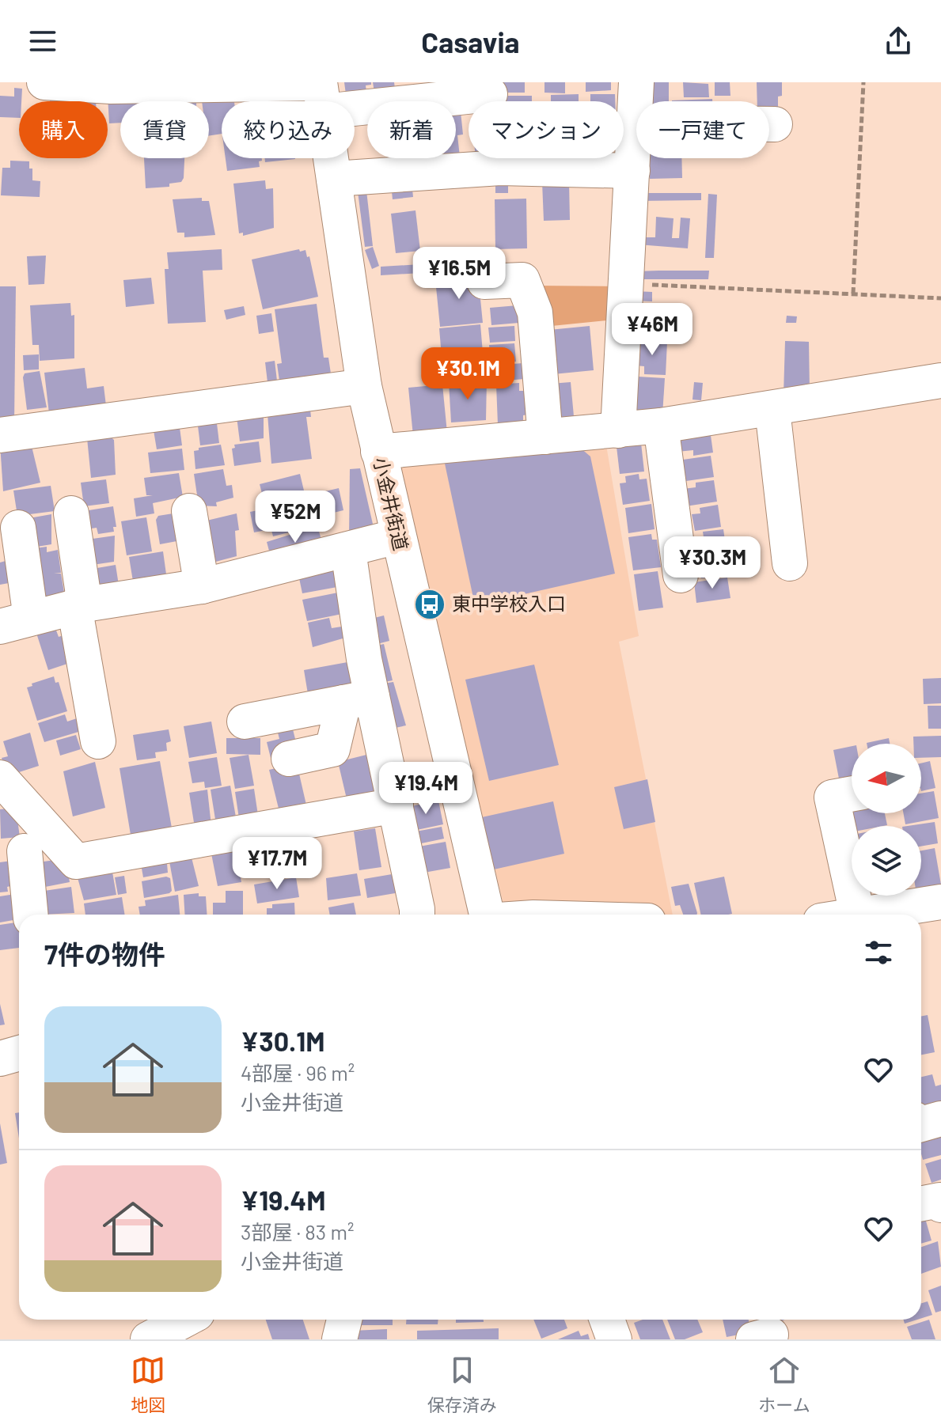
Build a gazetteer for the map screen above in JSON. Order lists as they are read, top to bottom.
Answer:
{
  "streets": {
    "street": ["小金井街道"]
  },
  "places": {
    "bus stop": ["東中学校入口"]
  },
  "north": "left",
  "page": {
    "header": "Casavia",
    "chip": [
      "購入",
      "賃貸",
      "絞り込み",
      "新着",
      "マンション",
      "一戸建て"
    ],
    "price": [
      "¥16.5M",
      "¥46M",
      "¥30.1M",
      "¥52M",
      "¥30.3M",
      "¥19.4M",
      "¥17.7M"
    ],
    "heading": "7件の物件",
    "list": [
      {
        "name": "¥30.1M",
        "note": "4部屋 · 96 m² · 小金井街道"
      },
      {
        "name": "¥19.4M",
        "note": "3部屋 · 83 m² · 小金井街道"
      }
    ],
    "tabs": ["地図", "保存済み", "ホーム"]
  }
}
